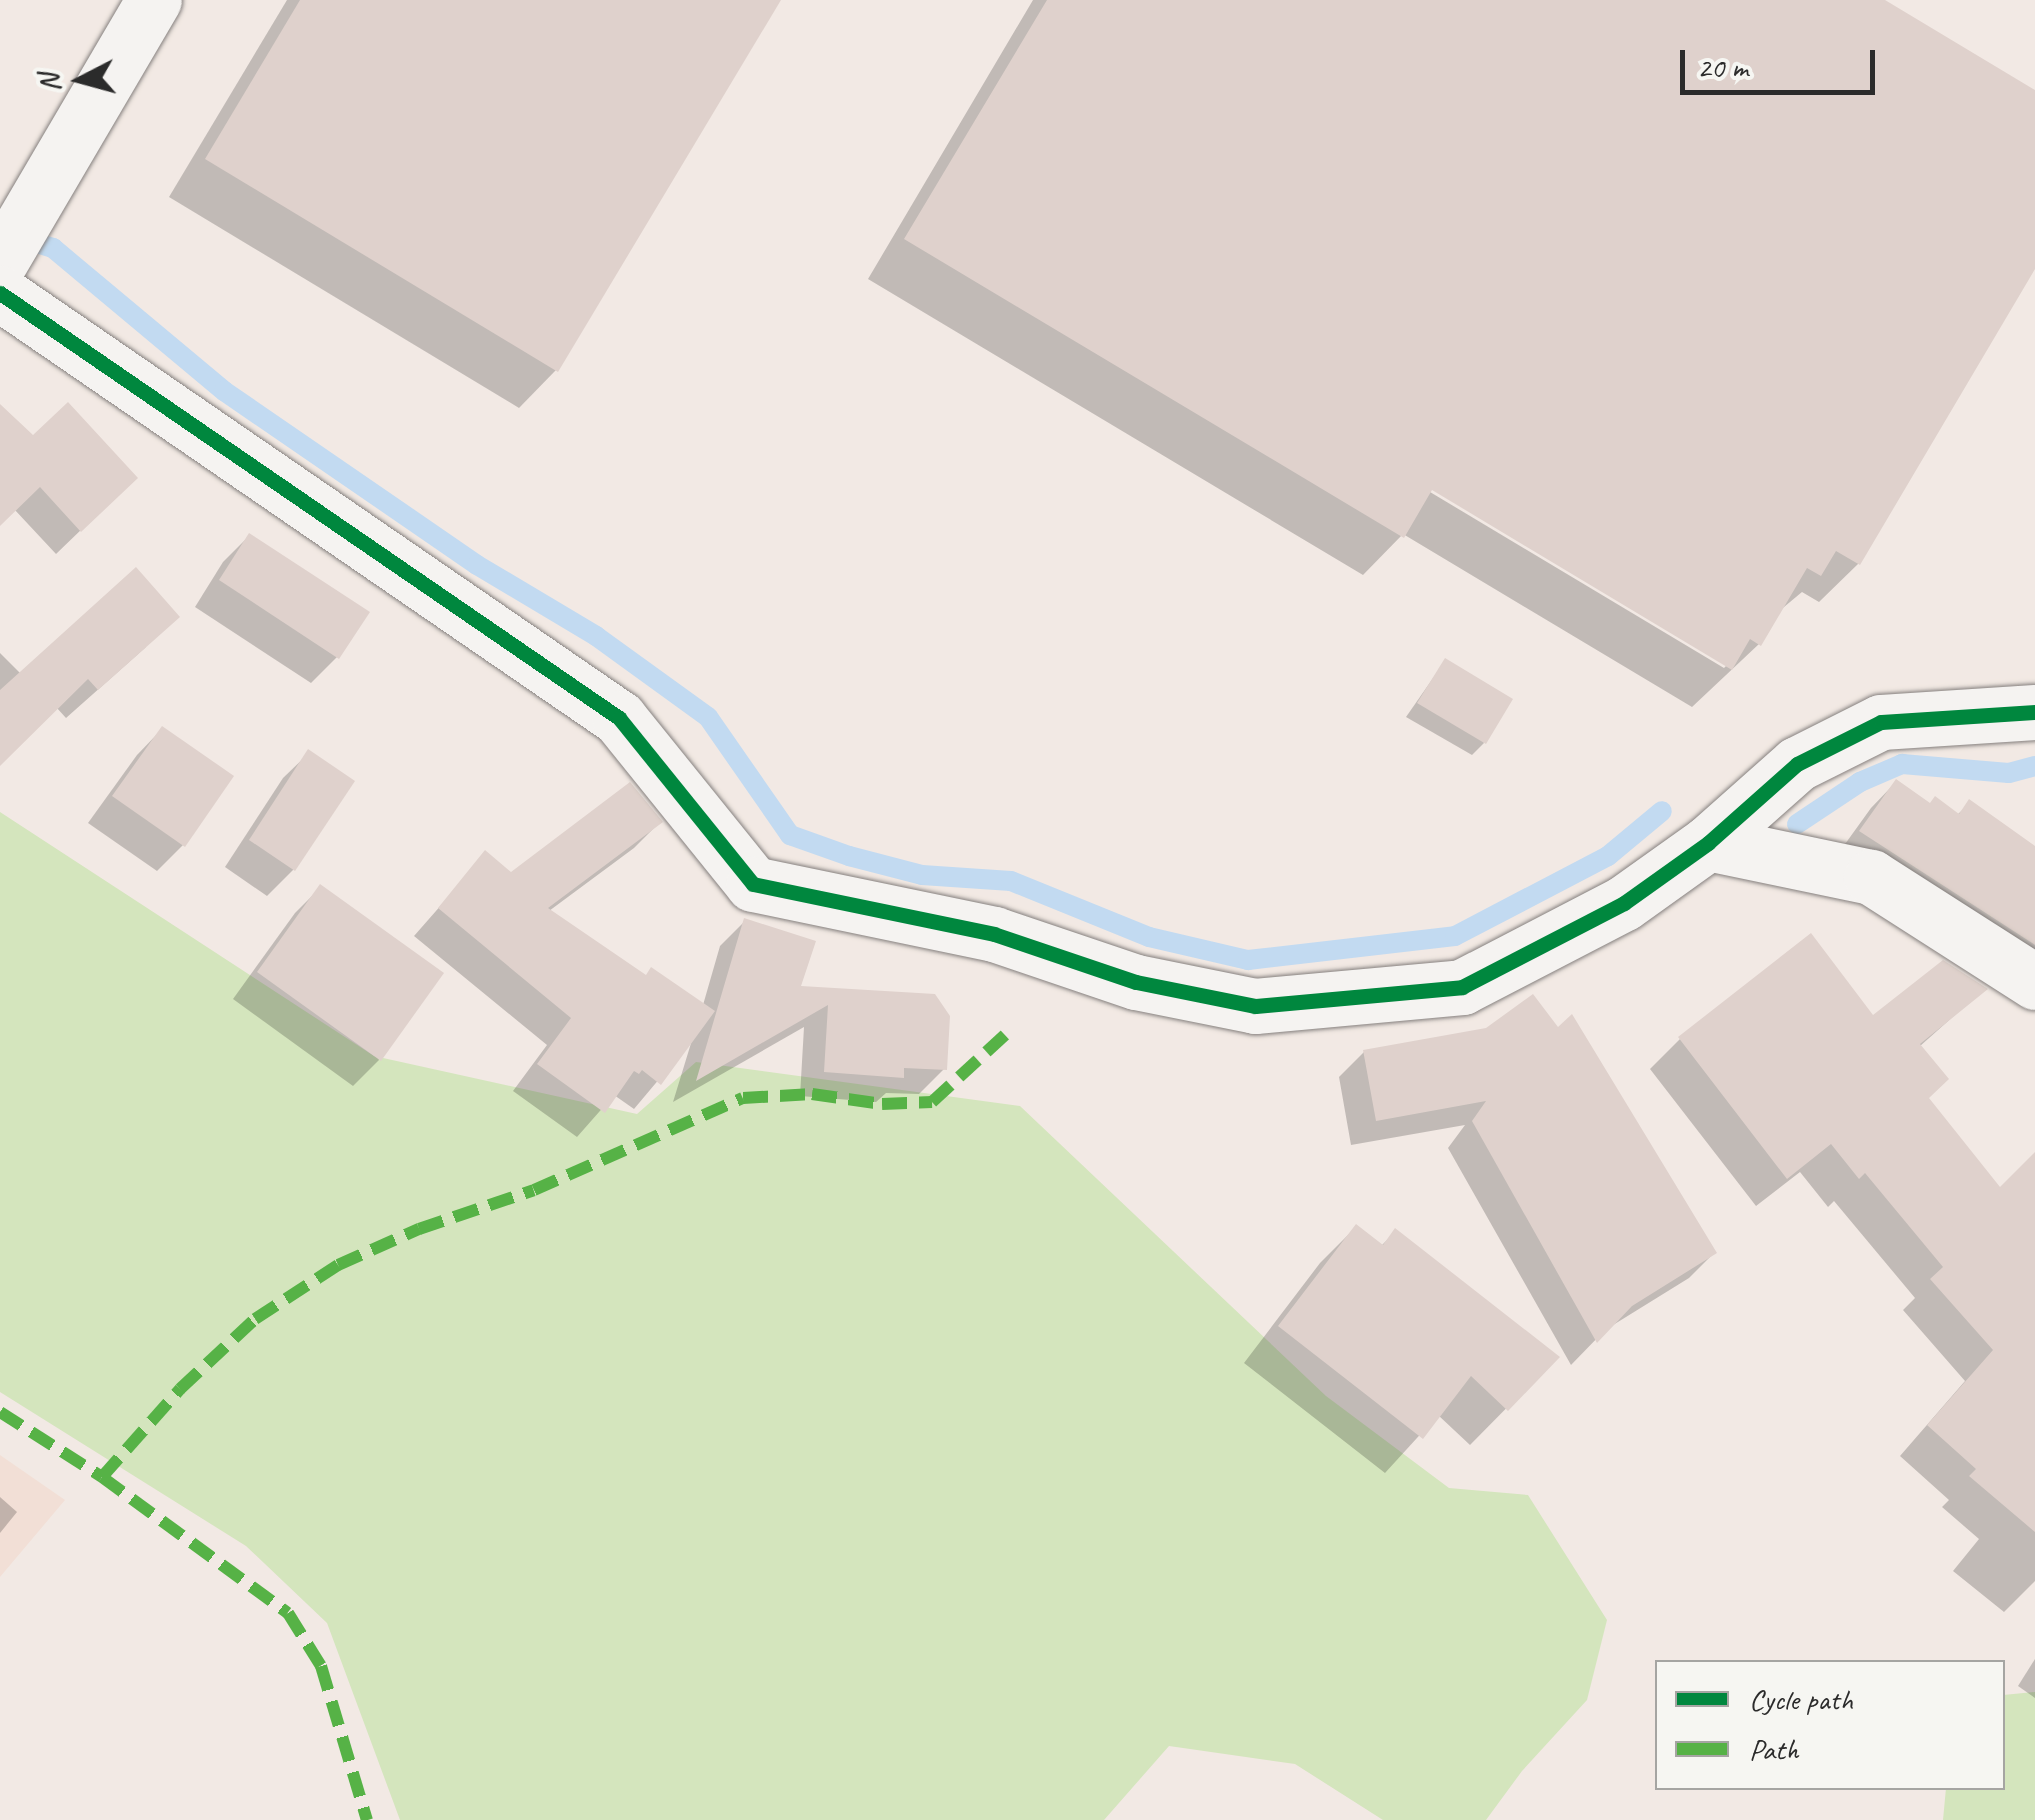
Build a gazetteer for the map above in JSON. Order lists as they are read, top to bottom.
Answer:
{
  "legend": ["Cycle path", "Path"],
  "scale_bar": "20 m",
  "north": "left"
}
